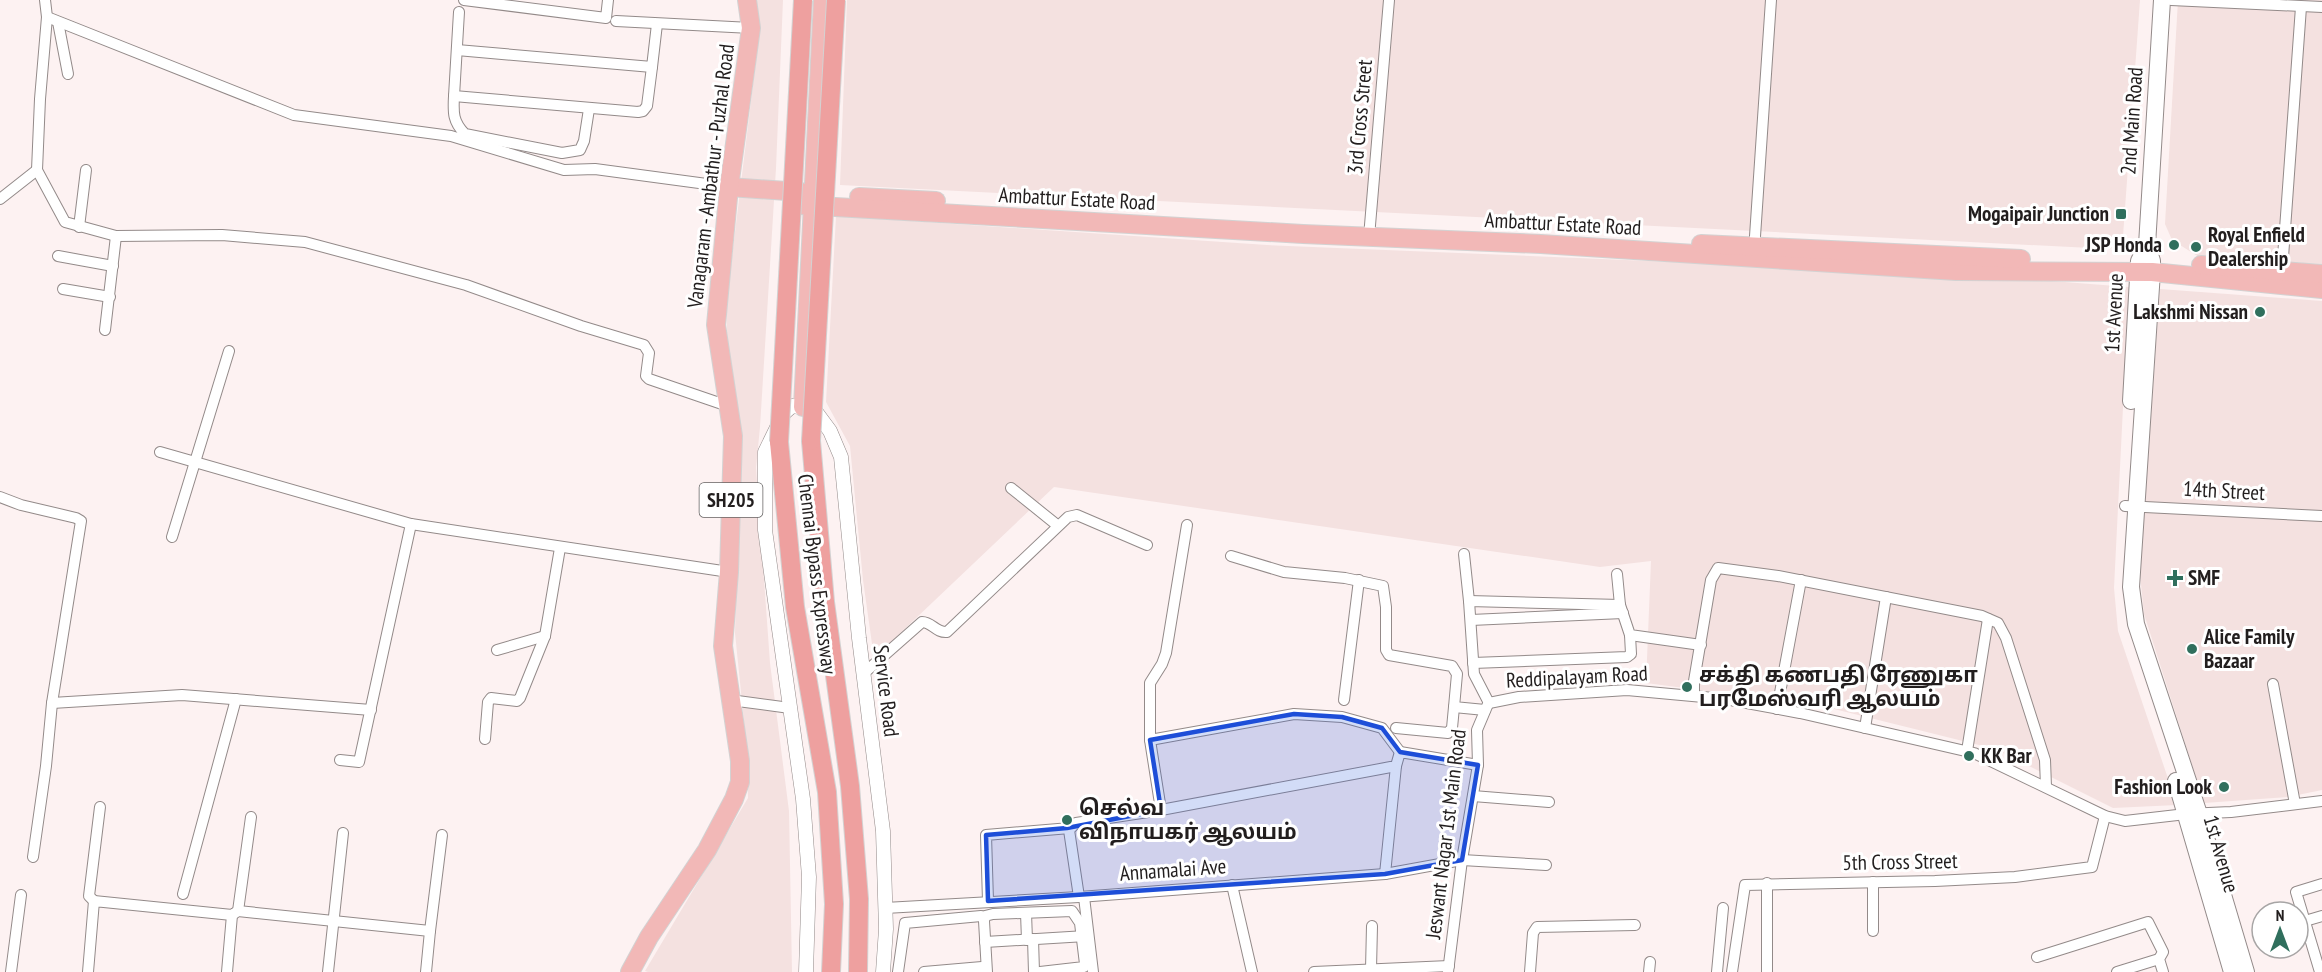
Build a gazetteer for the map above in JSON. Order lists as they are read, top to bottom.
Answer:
{
  "streets": {
    "highway": ["Chennai Bypass Expressway"],
    "main road": [
      "2nd Main Road",
      "Vanagaram - Ambathur - Puzhal Road",
      "Ambattur Estate Road",
      "1st Avenue",
      "SH205"
    ],
    "street": [
      "3rd Cross Street",
      "14th Street",
      "Reddipalayam Road",
      "Service Road",
      "Jeswant Nagar 1st Main Road",
      "5th Cross Street",
      "Annamalai Ave"
    ]
  },
  "crossings": [
    ["3rd Cross Street", "Ambattur Estate Road"],
    ["2nd Main Road", "Ambattur Estate Road"],
    ["2nd Main Road", "1st Avenue"],
    ["Vanagaram - Ambathur - Puzhal Road", "Ambattur Estate Road"],
    ["Ambattur Estate Road", "1st Avenue"],
    ["1st Avenue", "14th Street"],
    ["1st Avenue", "Reddipalayam Road"],
    ["Reddipalayam Road", "Jeswant Nagar 1st Main Road"],
    ["Reddipalayam Road", "5th Cross Street"],
    ["Service Road", "Annamalai Ave"],
    ["Jeswant Nagar 1st Main Road", "Annamalai Ave"]
  ],
  "places": {
    "transit": ["Mogaipair Junction"],
    "other": [
      "JSP Honda",
      "Royal Enfield Dealership",
      "Lakshmi Nissan",
      "Alice Family Bazaar",
      "சக்தி கணபதி ரேணுகா பரமேஸ்வரி ஆலயம்",
      "KK Bar",
      "Fashion Look",
      "செல்வ விநாயகர் ஆலயம்"
    ],
    "health": ["SMF"]
  },
  "north": "top"
}
